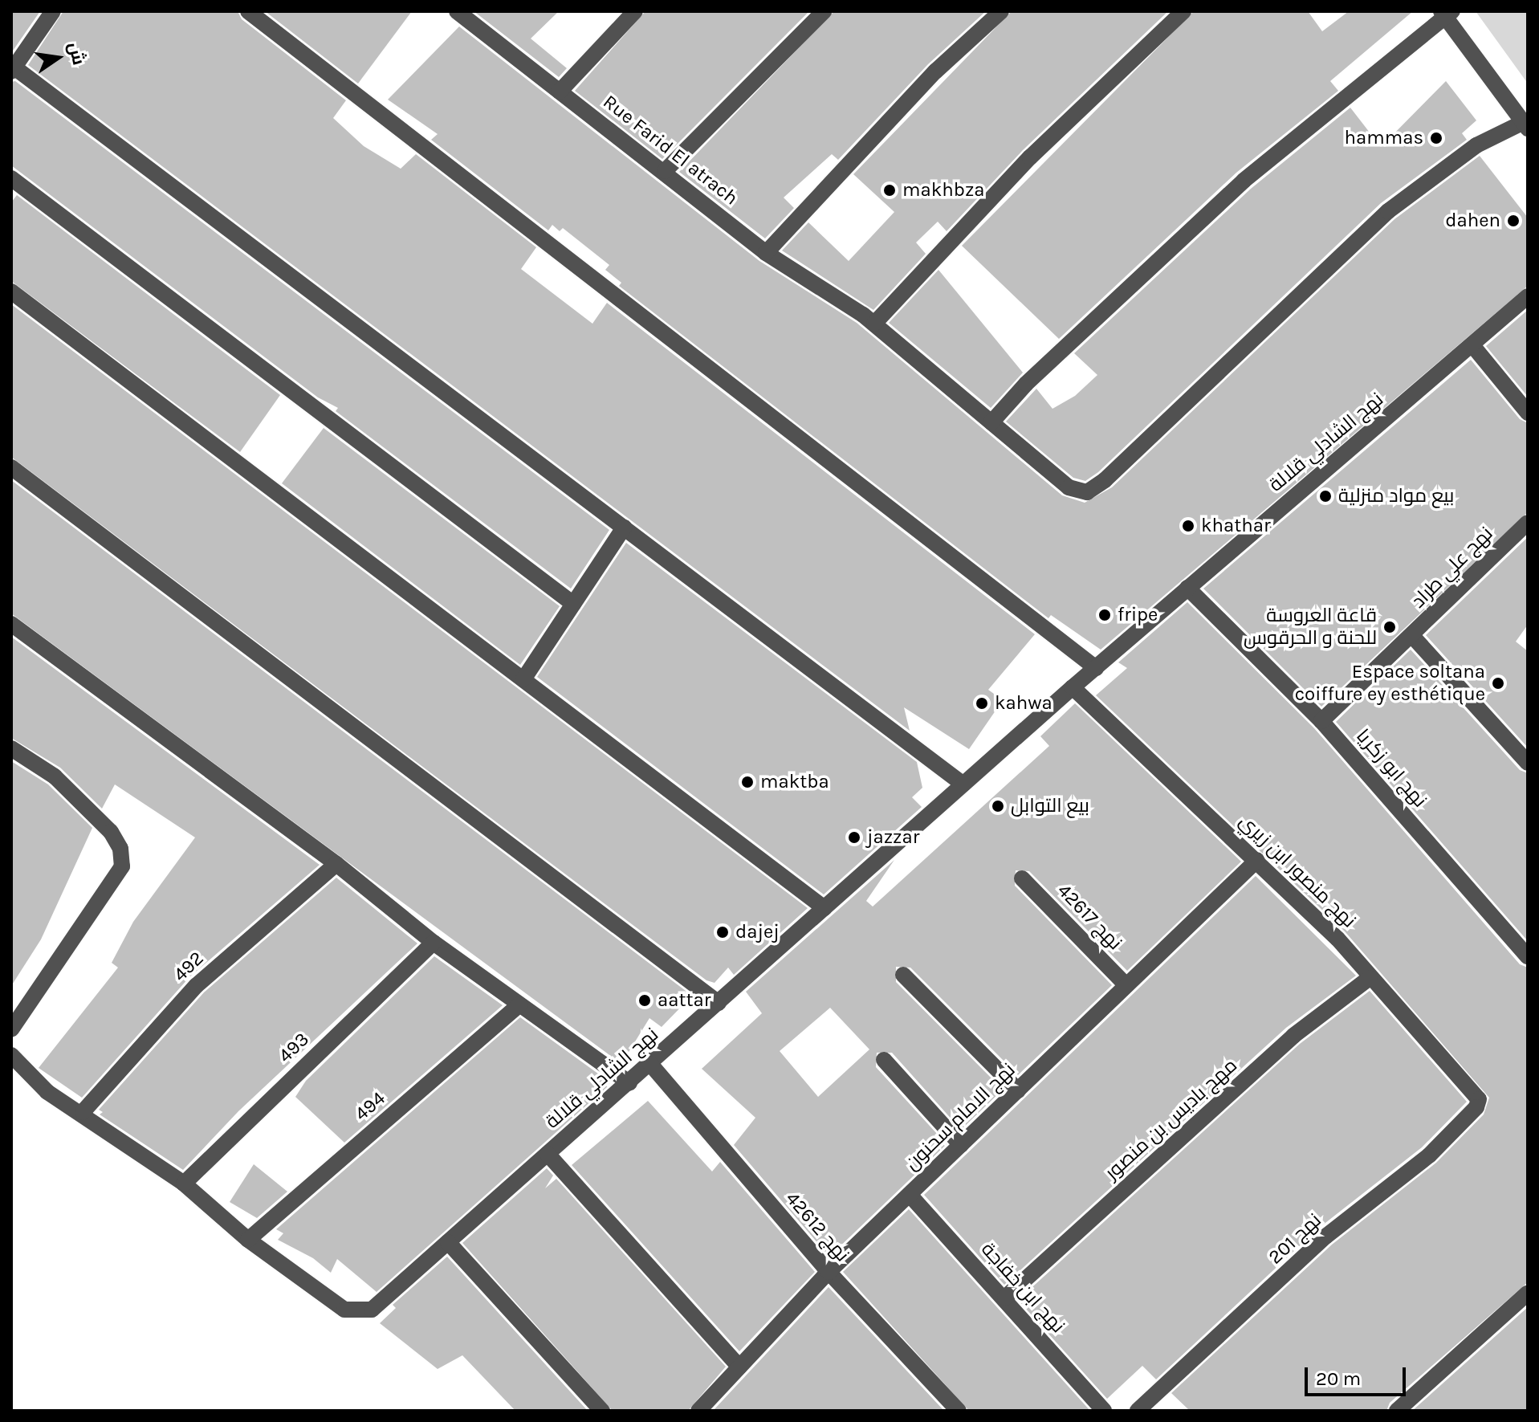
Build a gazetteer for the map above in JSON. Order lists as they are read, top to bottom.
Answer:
{
  "streets": {
    "street": [
      "Rue Farid El atrach",
      "نهج الشادلي قلالة",
      "نهج علي طراد",
      "نهج ابو زكريا",
      "نهج منصور ابن زيري",
      "نهج 42617",
      "492",
      "493",
      "494",
      "نهج الامام سحنون",
      "مهج باديس بن منصور",
      "نهج 42612",
      "نهج 201",
      "نهج ابن خفاجة"
    ]
  },
  "crossings": [
    ["نهج الشادلي قلالة", "نهج ابو زكريا"],
    ["نهج الشادلي قلالة", "نهج منصور ابن زيري"],
    ["نهج الشادلي قلالة", "494"],
    ["نهج الشادلي قلالة", "نهج 42612"],
    ["نهج علي طراد", "نهج ابو زكريا"],
    ["نهج منصور ابن زيري", "نهج الامام سحنون"],
    ["نهج منصور ابن زيري", "مهج باديس بن منصور"],
    ["نهج منصور ابن زيري", "نهج 201"],
    ["نهج 42617", "نهج الامام سحنون"],
    ["نهج الامام سحنون", "نهج 42612"],
    ["نهج الامام سحنون", "نهج ابن خفاجة"],
    ["مهج باديس بن منصور", "نهج ابن خفاجة"]
  ],
  "places": [
    "hammas",
    "makhbza",
    "dahen",
    "بيع مواد منزلية",
    "khathar",
    "fripe",
    "قاعة العروسة للحنة و الحرقوس",
    "Espace soltana coiffure ey esthétique",
    "kahwa",
    "maktba",
    "بيع التوابل",
    "jazzar",
    "dajej",
    "aattar"
  ],
  "scale_bar": "20 m",
  "north": "right"
}
